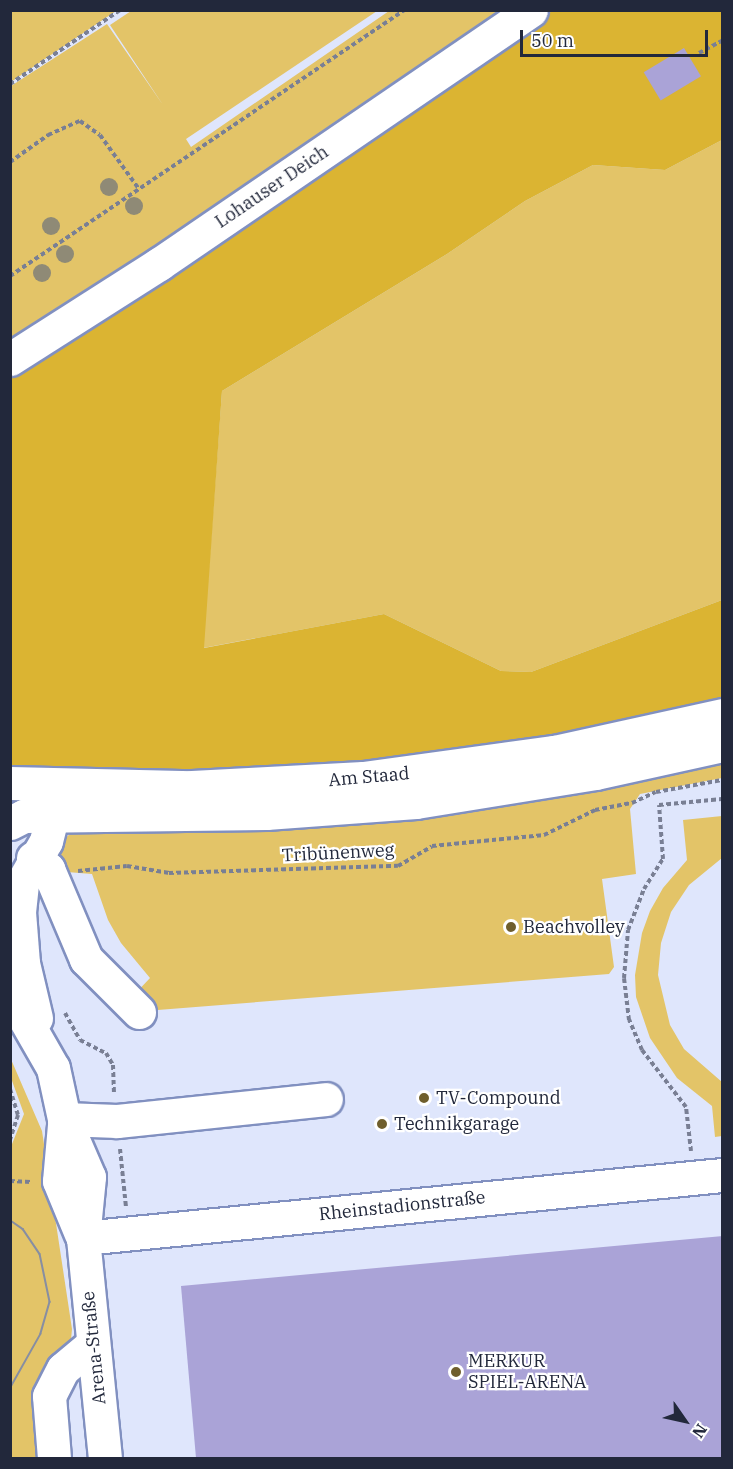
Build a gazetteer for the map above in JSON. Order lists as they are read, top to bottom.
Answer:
{
  "streets": {
    "street": [
      "Lohauser Deich",
      "Am Staad",
      "Rheinstadionstraße",
      "Arena-Straße"
    ],
    "path": ["Tribünenweg"]
  },
  "crossings": [
    ["Rheinstadionstraße", "Arena-Straße"]
  ],
  "places": [
    "Beachvolley",
    "TV-Compound",
    "Technikgarage",
    "MERKUR SPIEL-ARENA"
  ],
  "scale_bar": "50 m",
  "north": "bottom right"
}
